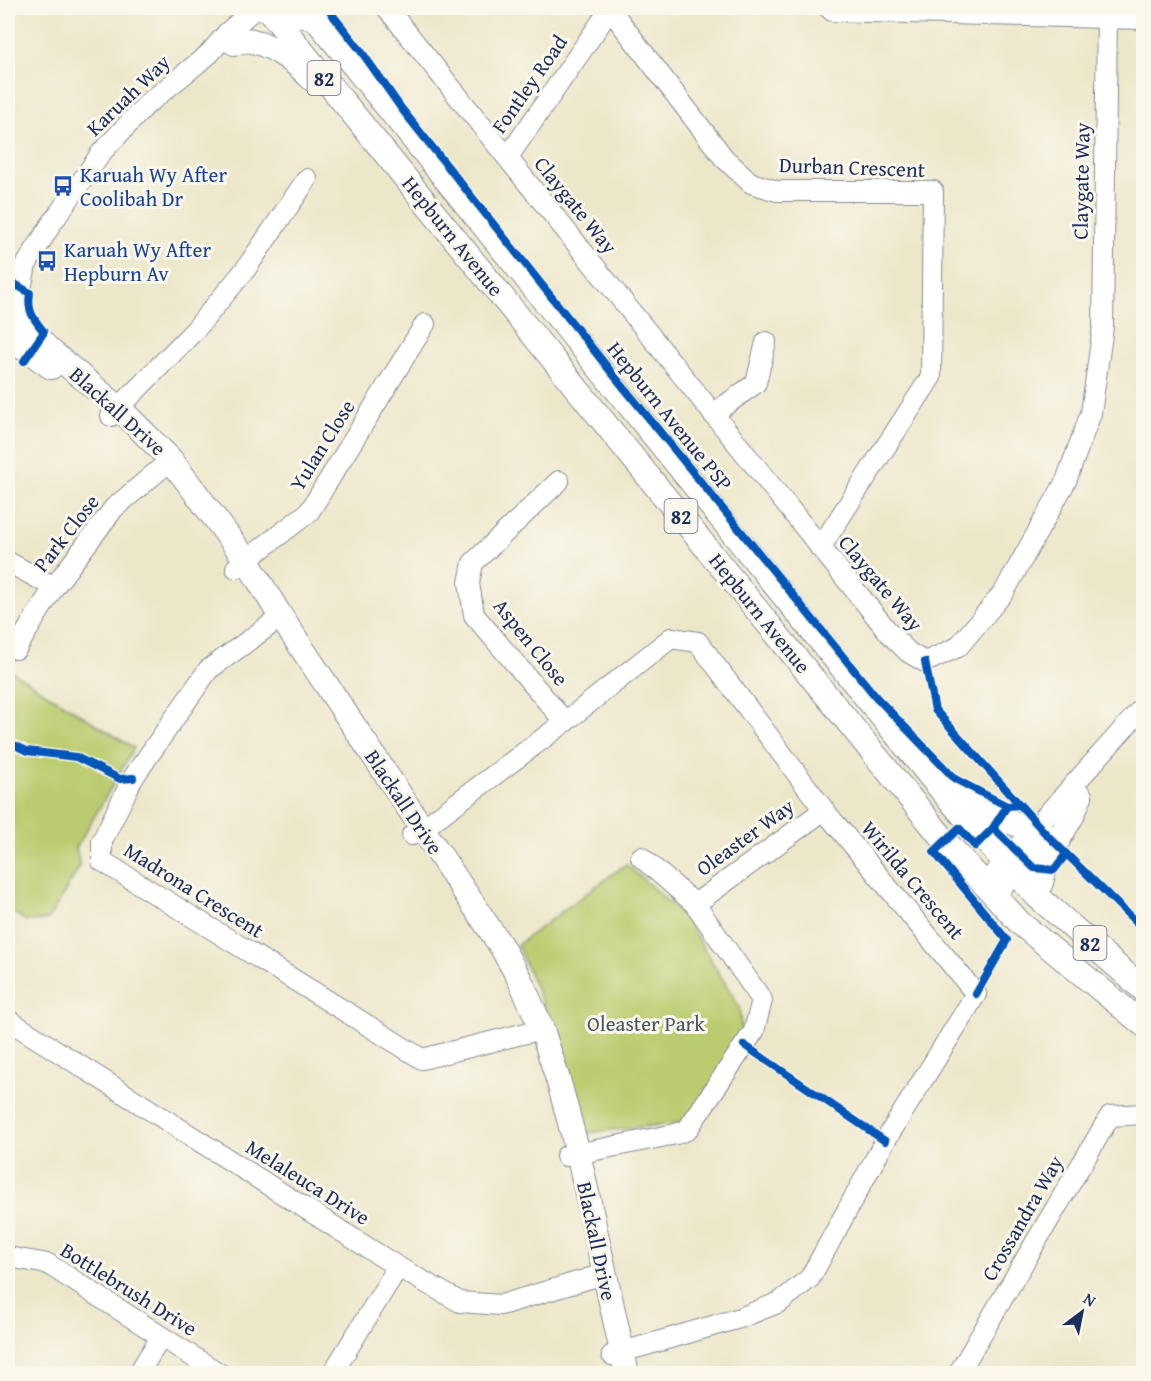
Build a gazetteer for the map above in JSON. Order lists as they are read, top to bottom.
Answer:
{
  "streets": {
    "main road": ["82", "Hepburn Avenue", "Blackall Drive"],
    "street": [
      "Fontley Road",
      "Karuah Way",
      "Durban Crescent",
      "Claygate Way",
      "Yulan Close",
      "Park Close",
      "Aspen Close",
      "Oleaster Way",
      "Wirilda Crescent",
      "Madrona Crescent",
      "Melaleuca Drive",
      "Crossandra Way",
      "Bottlebrush Drive"
    ],
    "cycle path": ["Hepburn Avenue PSP"]
  },
  "crossings": [
    ["Fontley Road", "Durban Crescent"],
    ["Fontley Road", "Claygate Way"],
    ["Karuah Way", "Hepburn Avenue"],
    ["Karuah Way", "Blackall Drive"],
    ["Durban Crescent", "Claygate Way"],
    ["Blackall Drive", "Yulan Close"],
    ["Blackall Drive", "Park Close"],
    ["Blackall Drive", "Oleaster Way"],
    ["Blackall Drive", "Wirilda Crescent"],
    ["Blackall Drive", "Madrona Crescent"],
    ["Blackall Drive", "Melaleuca Drive"],
    ["Aspen Close", "Wirilda Crescent"],
    ["Oleaster Way", "Wirilda Crescent"]
  ],
  "parks": ["Oleaster Park"],
  "places": {
    "bus stop": ["Karuah Wy After Coolibah Dr", "Karuah Wy After Hepburn Av"]
  },
  "north": "top right"
}
